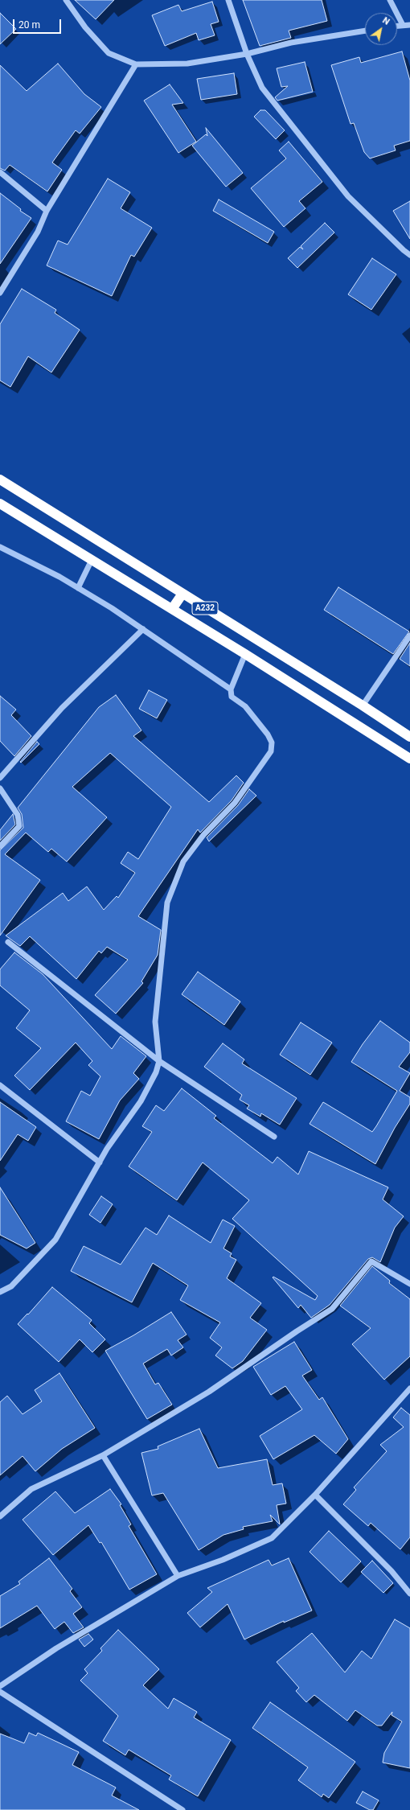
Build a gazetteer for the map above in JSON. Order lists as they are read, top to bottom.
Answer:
{
  "streets": {
    "highway": ["A232"]
  },
  "scale_bar": "20 m",
  "north": "top right"
}
